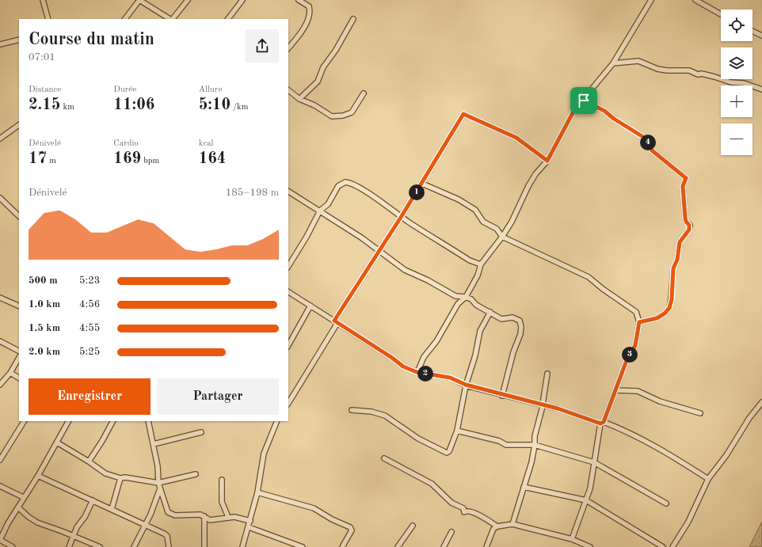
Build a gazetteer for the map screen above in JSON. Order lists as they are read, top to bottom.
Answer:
{
  "page": {
    "map_buttons": ["+", "−"],
    "heading": ["Course du matin", "07:01"],
    "stats": [
      ["Distance", "2.15 km"],
      ["Durée", "11:06"],
      ["Allure", "5:10 /km"],
      ["Dénivelé", "17 m"],
      ["Cardio", "169 bpm"],
      ["kcal", "164"]
    ],
    "pins": [
      "4",
      "1",
      "3",
      "2"
    ],
    "chart": ["Dénivelé", "185–198 m"],
    "list": [
      {
        "name": "500 m",
        "note": "5:23"
      },
      {
        "name": "1.0 km",
        "note": "4:56"
      },
      {
        "name": "1.5 km",
        "note": "4:55"
      },
      {
        "name": "2.0 km",
        "note": "5:25"
      }
    ],
    "buttons": ["Enregistrer", "Partager"]
  }
}
